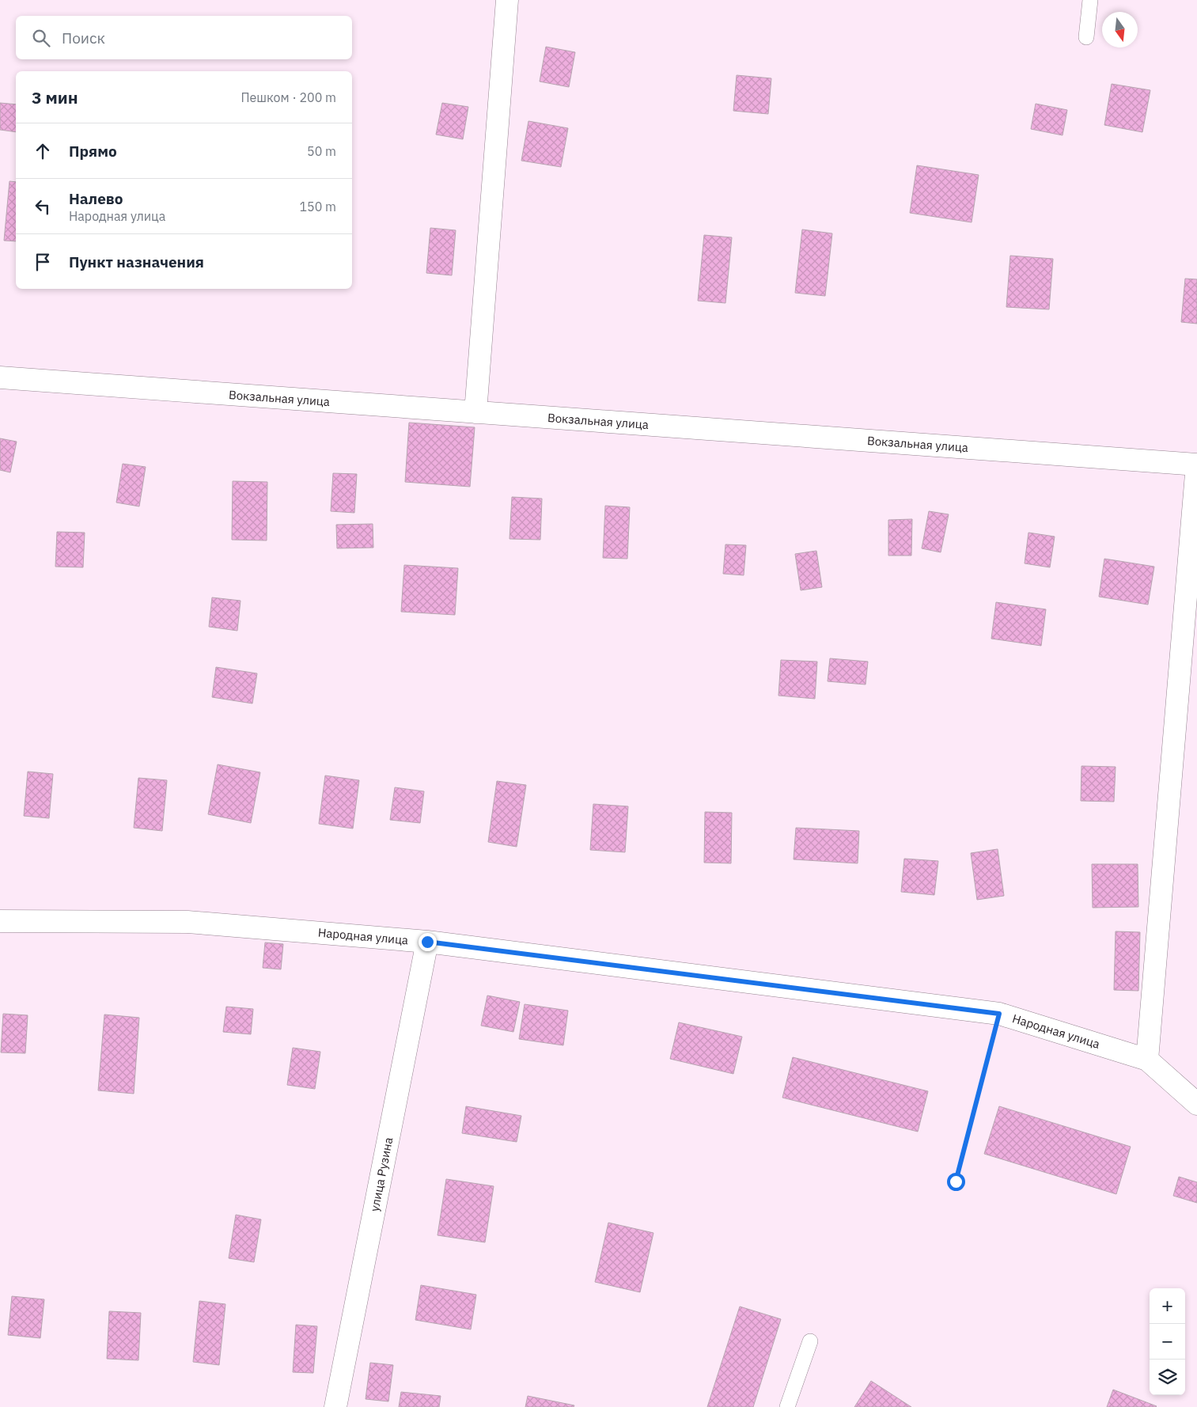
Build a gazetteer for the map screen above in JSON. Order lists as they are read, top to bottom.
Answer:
{
  "streets": {
    "street": ["Вокзальная улица", "Народная улица", "улица Рузина"]
  },
  "crossings": [
    ["Народная улица", "улица Рузина"]
  ],
  "north": "bottom",
  "page": {
    "search": "Поиск",
    "heading": ["3 мин", "Пешком · 200 m"],
    "list": [
      ["Прямо", "50 m"],
      ["Налево", "Народная улица", "150 m"],
      "Пункт назначения"
    ],
    "map_buttons": ["+", "−"]
  }
}
